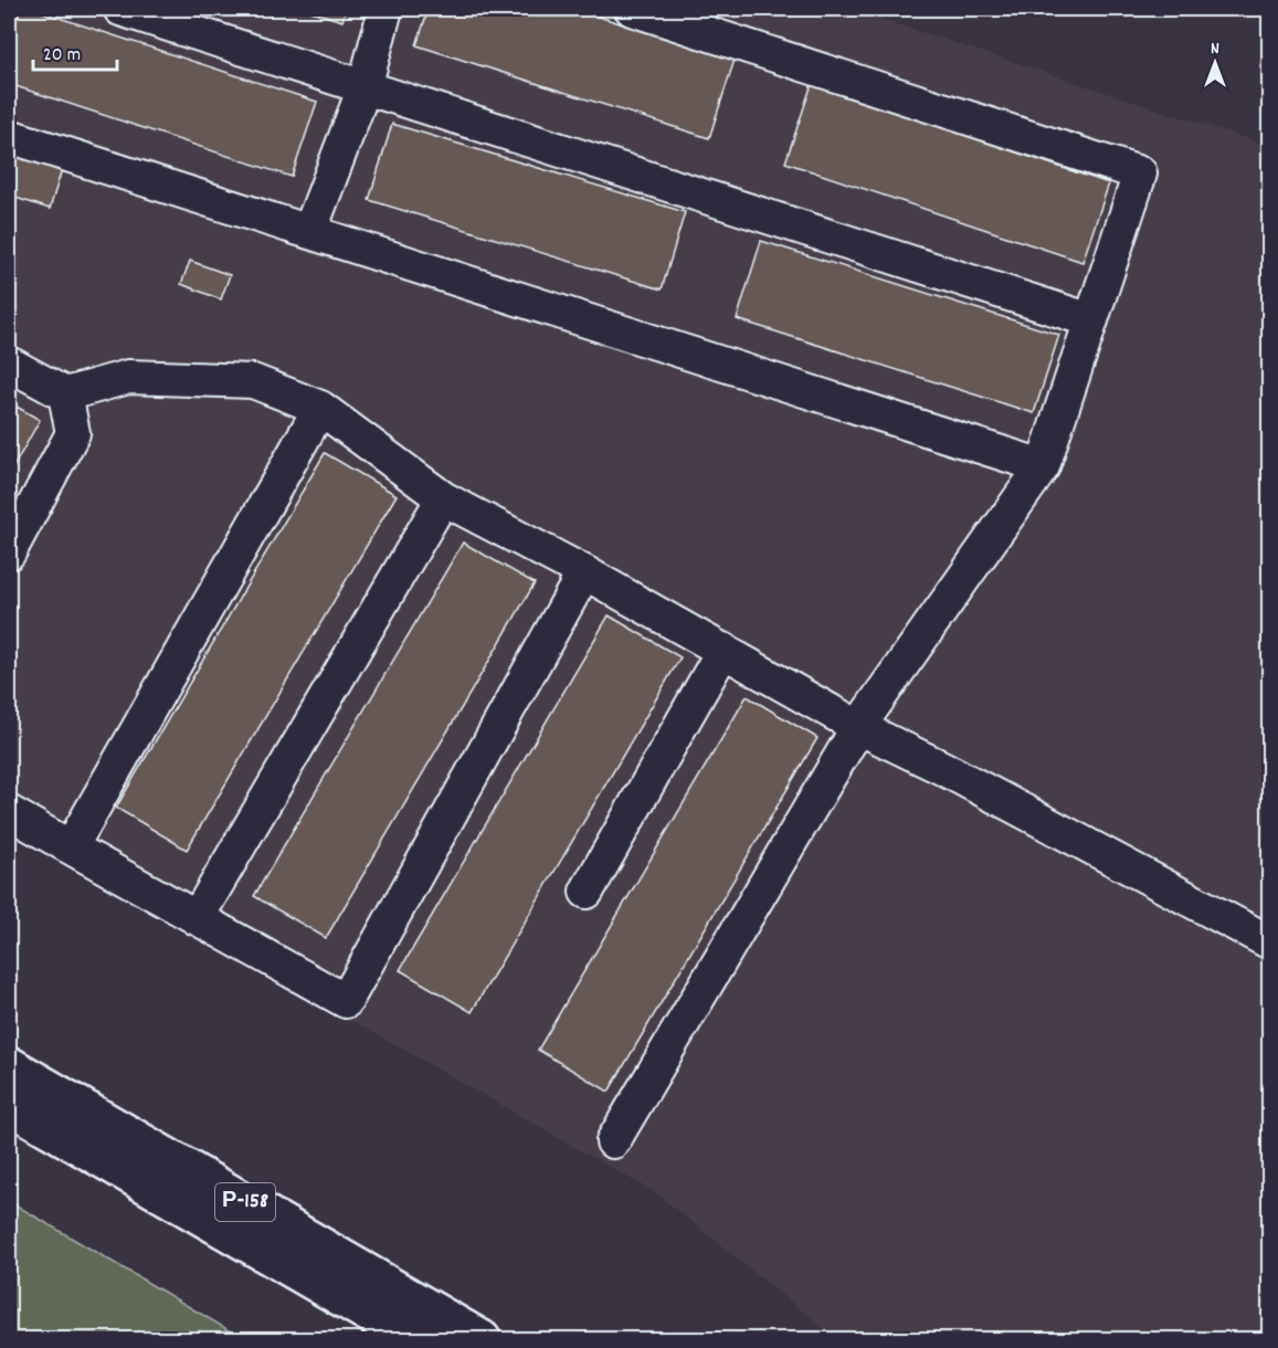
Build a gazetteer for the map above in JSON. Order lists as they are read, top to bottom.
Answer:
{
  "streets": {
    "main road": ["Р-158"]
  },
  "scale_bar": "20 m",
  "north": "top"
}
